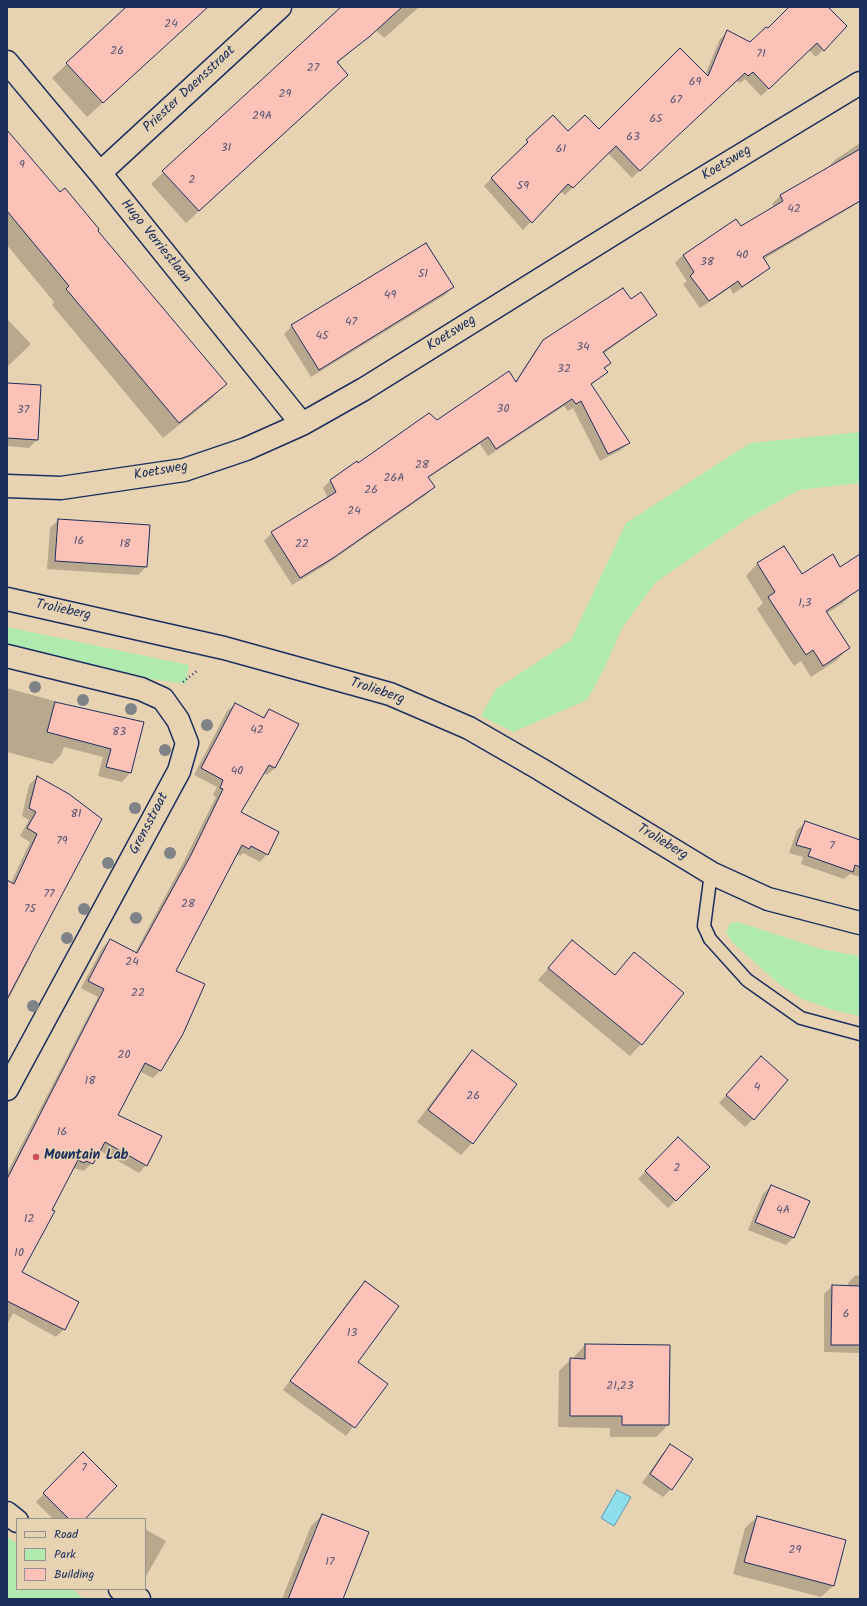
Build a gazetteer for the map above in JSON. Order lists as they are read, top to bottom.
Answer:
{
  "streets": {
    "street": [
      "Priester Daensstraat",
      "Koetsweg",
      "Hugo Verriestlaan",
      "Trolieberg",
      "Grensstraat"
    ]
  },
  "crossings": [
    ["Priester Daensstraat", "Hugo Verriestlaan"],
    ["Koetsweg", "Hugo Verriestlaan"]
  ],
  "places": ["Mountain Lab"],
  "house_numbers": [
    "24",
    "26",
    "71",
    "27",
    "69",
    "29",
    "67",
    "29A",
    "65",
    "63",
    "31",
    "61",
    "9",
    "2",
    "59",
    "42",
    "40",
    "38",
    "51",
    "49",
    "47",
    "45",
    "34",
    "32",
    "30",
    "37",
    "28",
    "26A",
    "26",
    "24",
    "16",
    "18",
    "22",
    "1,3",
    "42",
    "83",
    "40",
    "81",
    "79",
    "7",
    "77",
    "28",
    "75",
    "24",
    "22",
    "20",
    "18",
    "4",
    "26",
    "16",
    "2",
    "4A",
    "12",
    "10",
    "6",
    "13",
    "21,23",
    "7",
    "29",
    "17"
  ],
  "legend": ["Road", "Park", "Building"]
}
